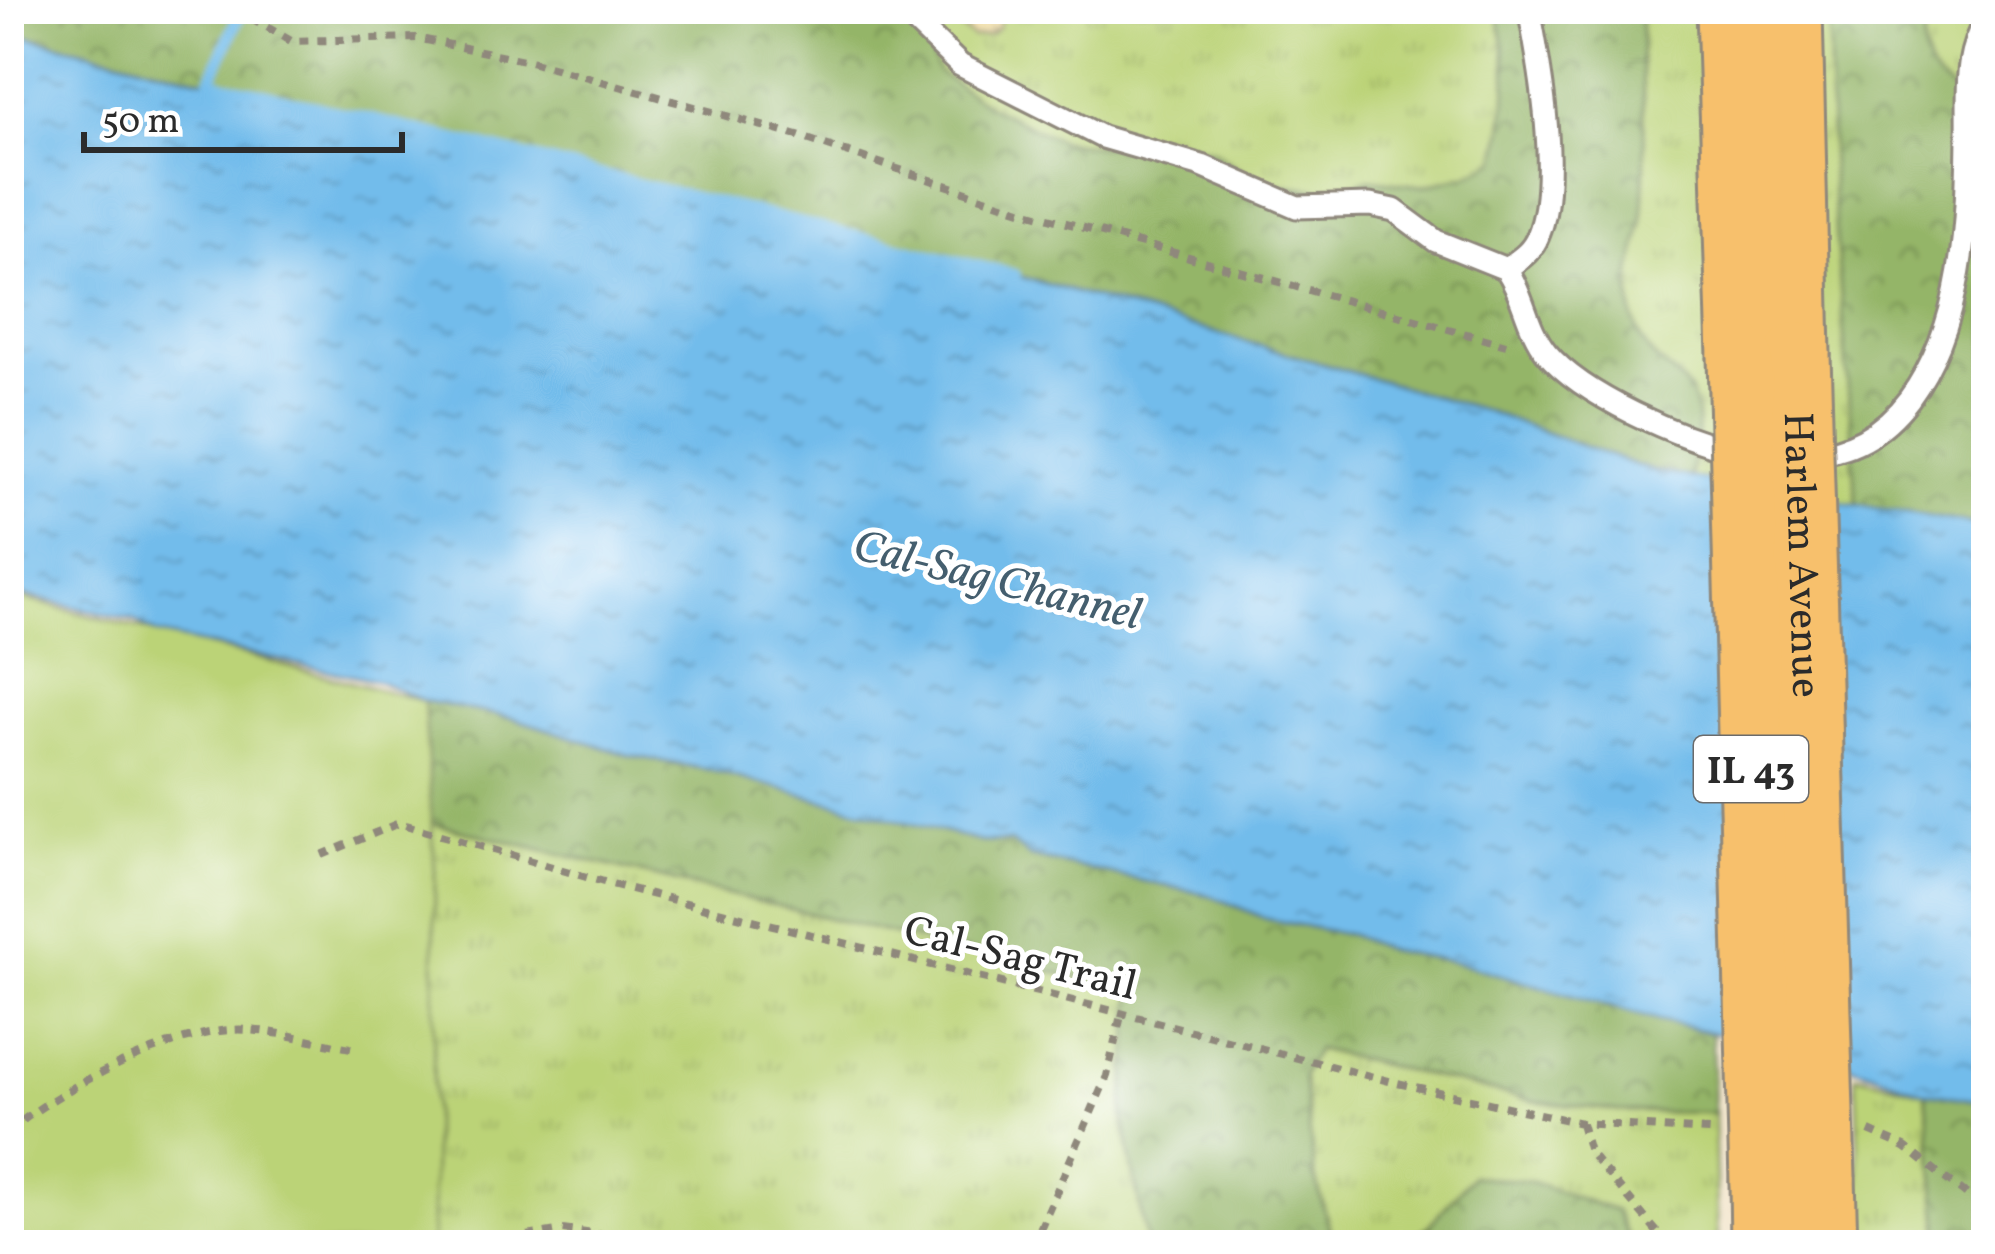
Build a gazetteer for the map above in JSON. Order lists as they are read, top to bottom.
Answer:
{
  "streets": {
    "main road": ["Harlem Avenue", "IL 43"],
    "path": ["Cal-Sag Trail"]
  },
  "water": ["Cal-Sag Channel"],
  "scale_bar": "50 m"
}
